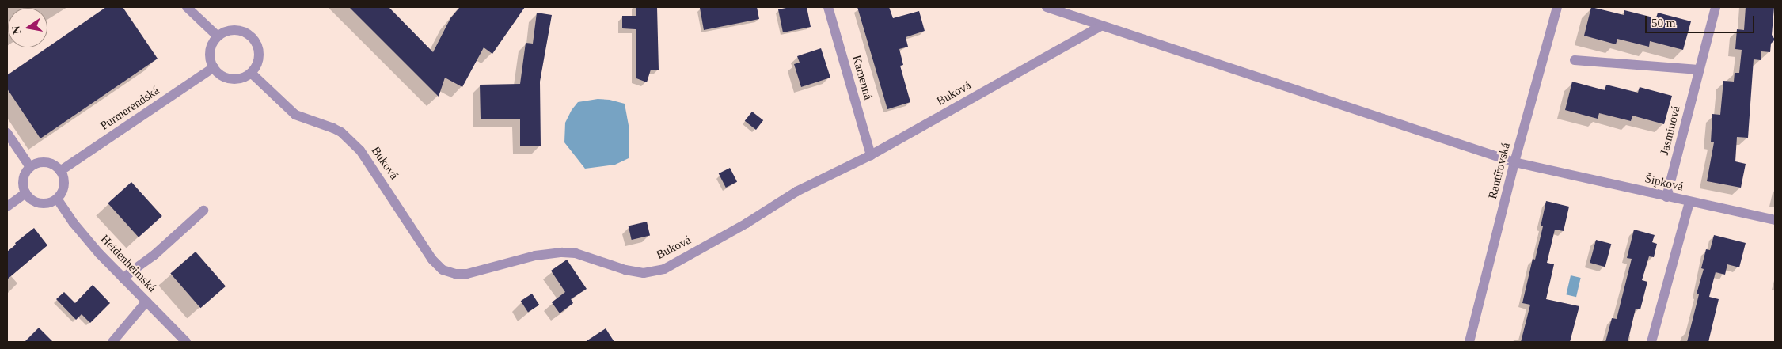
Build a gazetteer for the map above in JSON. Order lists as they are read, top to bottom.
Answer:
{
  "streets": {
    "street": [
      "Kamenná",
      "Buková",
      "Purmerendská",
      "Jasmínová",
      "Rantířovská",
      "Šípková",
      "Heidenheimská"
    ]
  },
  "crossings": [
    ["Kamenná", "Buková"],
    ["Buková", "Purmerendská"],
    ["Buková", "Šípková"],
    ["Purmerendská", "Heidenheimská"],
    ["Jasmínová", "Šípková"],
    ["Rantířovská", "Šípková"]
  ],
  "scale_bar": "50 m",
  "north": "left"
}
